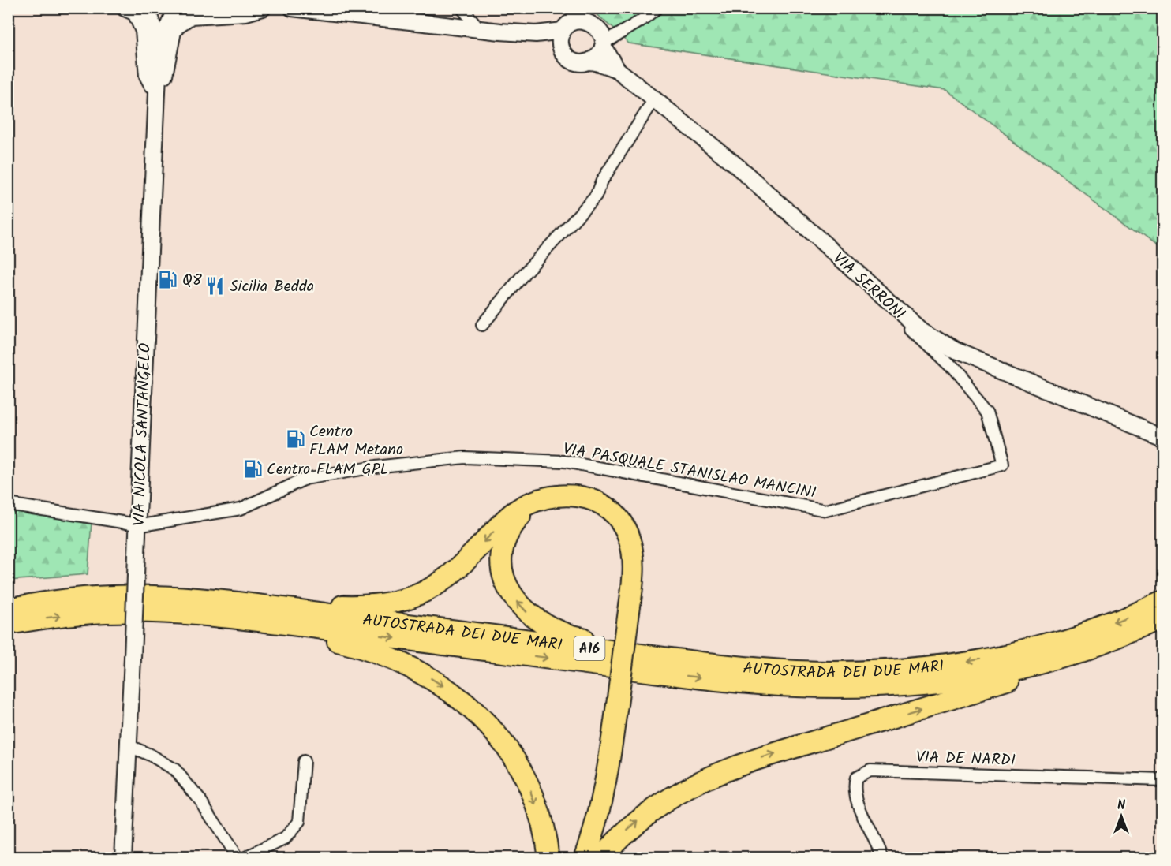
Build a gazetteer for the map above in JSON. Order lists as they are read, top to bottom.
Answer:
{
  "streets": {
    "highway": ["AUTOSTRADA DEI DUE MARI", "A16"],
    "main road": ["VIA SERRONI", "VIA NICOLA SANTANGELO"],
    "street": ["VIA PASQUALE STANISLAO MANCINI", "VIA DE NARDI"]
  },
  "crossings": [
    ["VIA SERRONI", "VIA PASQUALE STANISLAO MANCINI"],
    ["VIA NICOLA SANTANGELO", "VIA PASQUALE STANISLAO MANCINI"]
  ],
  "places": {
    "fuel station": ["Q8", "Centro FLAM Metano", "Centro FLAM GPL"],
    "restaurant": ["Sicilia Bedda"]
  },
  "north": "top"
}
